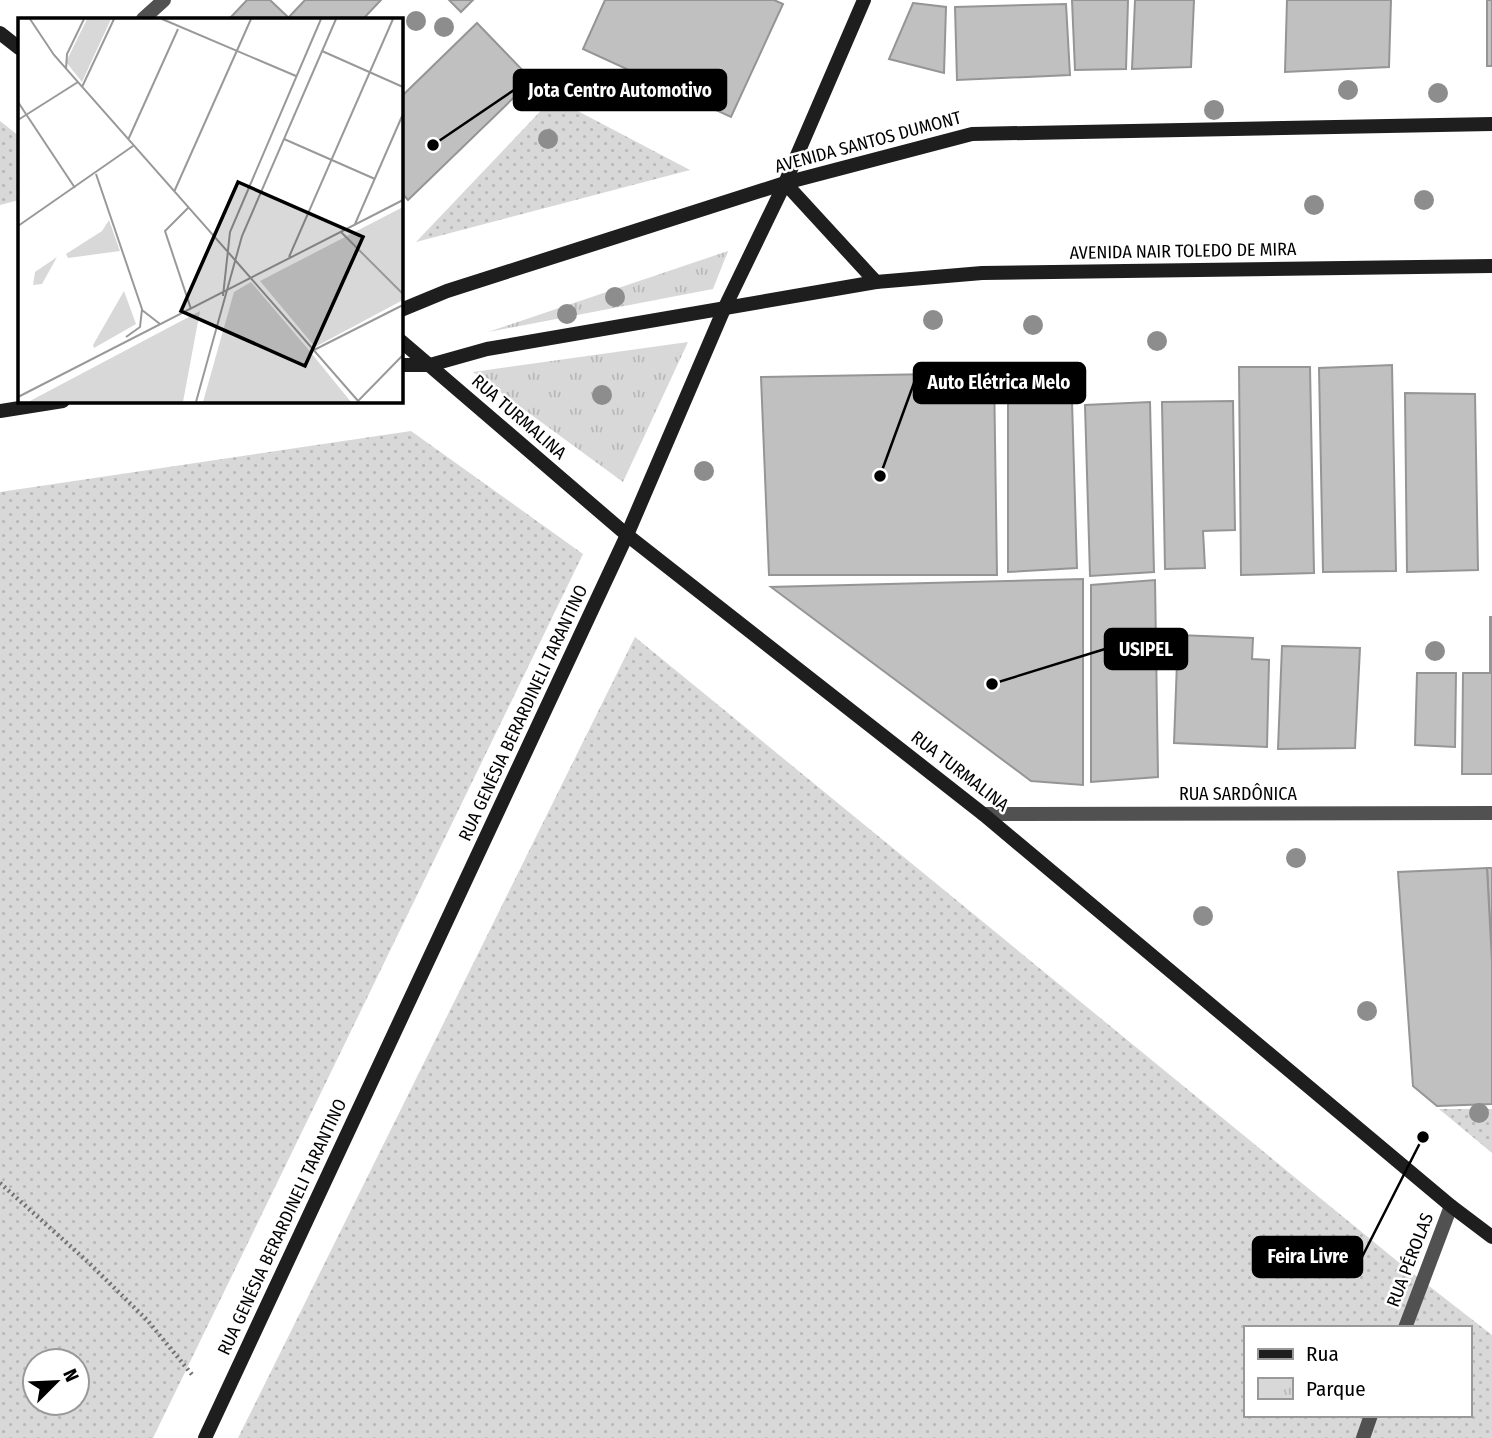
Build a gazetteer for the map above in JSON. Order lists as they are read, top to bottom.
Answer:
{
  "streets": {
    "main road": [
      "AVENIDA SANTOS DUMONT",
      "AVENIDA NAIR TOLEDO DE MIRA",
      "RUA TURMALINA",
      "RUA GENÉSIA BERARDINELI TARANTINO"
    ],
    "street": ["RUA SARDÔNICA", "RUA PÉROLAS"]
  },
  "crossings": [
    ["AVENIDA SANTOS DUMONT", "RUA GENÉSIA BERARDINELI TARANTINO"],
    ["AVENIDA NAIR TOLEDO DE MIRA", "RUA GENÉSIA BERARDINELI TARANTINO"],
    ["RUA TURMALINA", "RUA GENÉSIA BERARDINELI TARANTINO"],
    ["RUA TURMALINA", "RUA SARDÔNICA"],
    ["RUA TURMALINA", "RUA PÉROLAS"]
  ],
  "places": [
    "Jota Centro Automotivo",
    "Auto Elétrica Melo",
    "USIPEL",
    "Feira Livre"
  ],
  "legend": ["Rua", "Parque"],
  "north": "top right"
}
